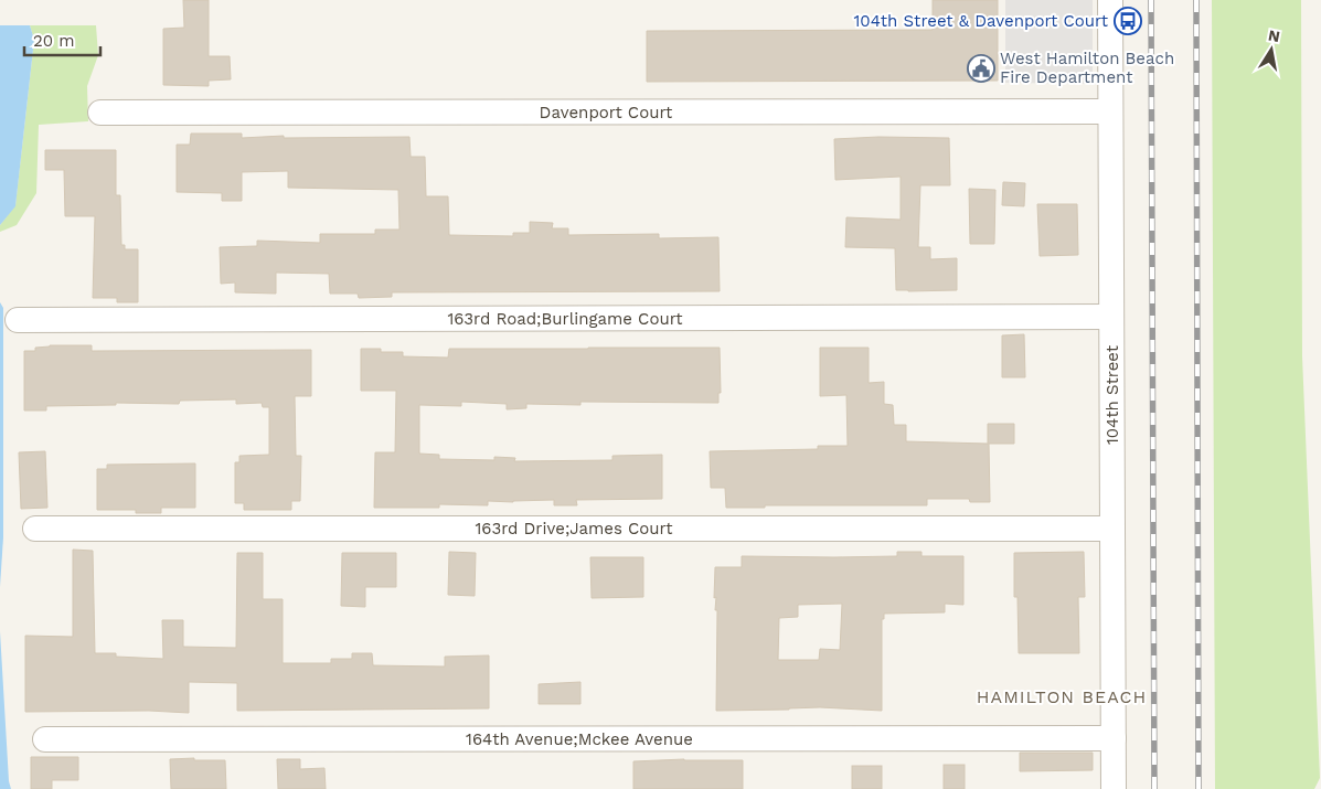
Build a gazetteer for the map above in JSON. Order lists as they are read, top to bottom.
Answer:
{
  "streets": {
    "street": [
      "Davenport Court",
      "163rd Road;Burlingame Court",
      "104th Street",
      "163rd Drive;James Court",
      "164th Avenue;Mckee Avenue"
    ]
  },
  "crossings": [
    ["Davenport Court", "104th Street"],
    ["163rd Road;Burlingame Court", "104th Street"],
    ["104th Street", "163rd Drive;James Court"],
    ["104th Street", "164th Avenue;Mckee Avenue"]
  ],
  "districts": ["HAMILTON BEACH"],
  "places": {
    "bus stop": ["104th Street & Davenport Court"],
    "public building": ["West Hamilton Beach Fire Department"]
  },
  "scale_bar": "20 m",
  "north": "top"
}
